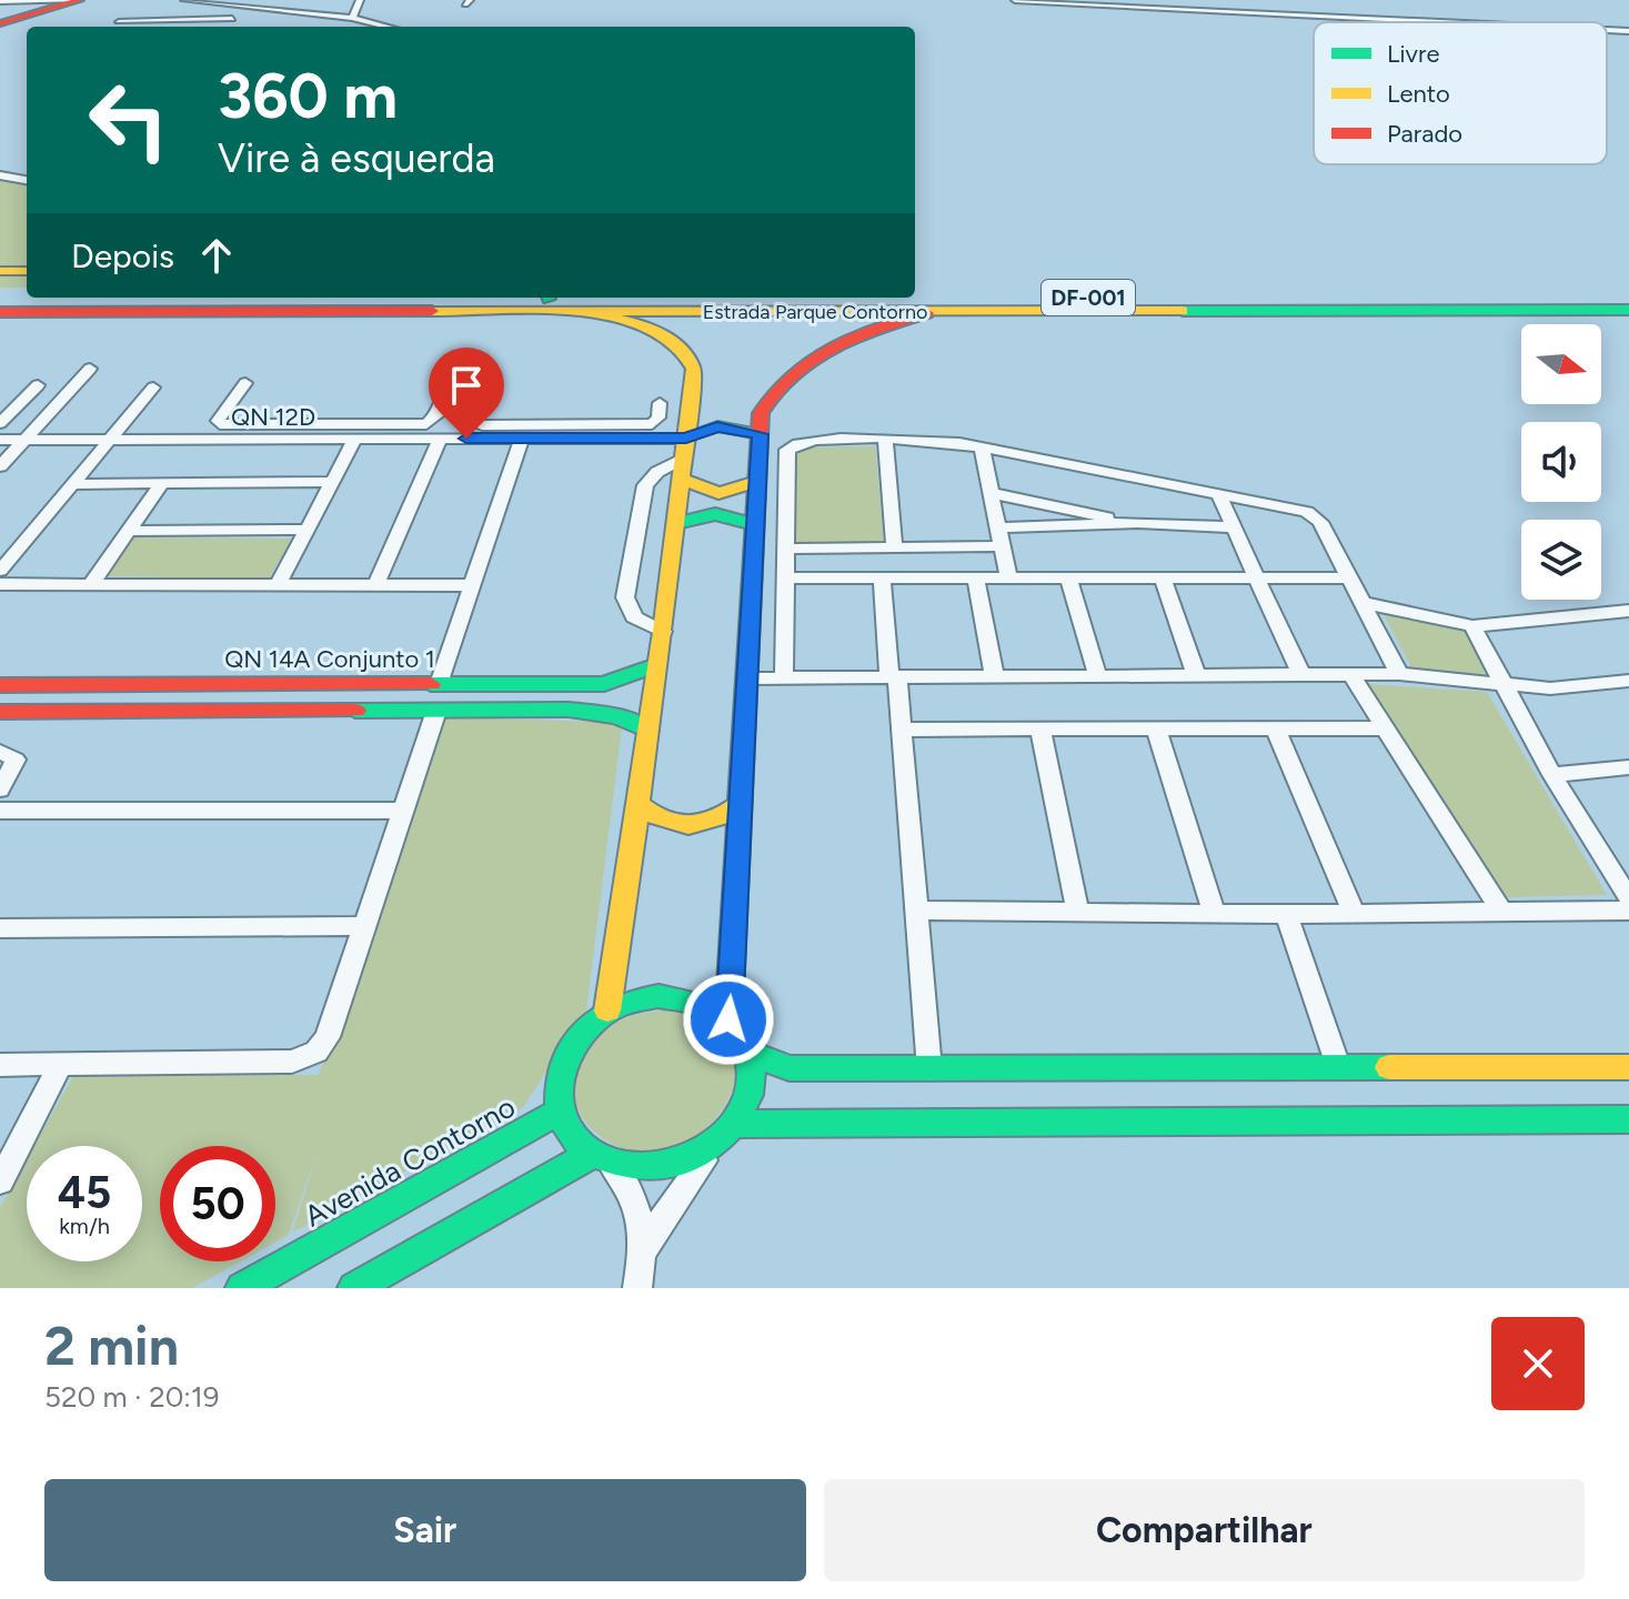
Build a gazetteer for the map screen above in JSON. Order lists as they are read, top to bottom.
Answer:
{
  "streets": {
    "main road": [
      "DF-001",
      "Estrada Parque Contorno",
      "QN 14A Conjunto 1",
      "Avenida Contorno"
    ],
    "street": ["QN 12D"]
  },
  "legend": ["Livre", "Lento", "Parado"],
  "north": "right",
  "page": {
    "turn": ["360 m", "Vire à esquerda"],
    "then": "Depois",
    "speed": "45 km/h",
    "limit": "50",
    "heading": ["2 min", "520 m · 20:19"],
    "buttons": ["Sair", "Compartilhar"]
  }
}
